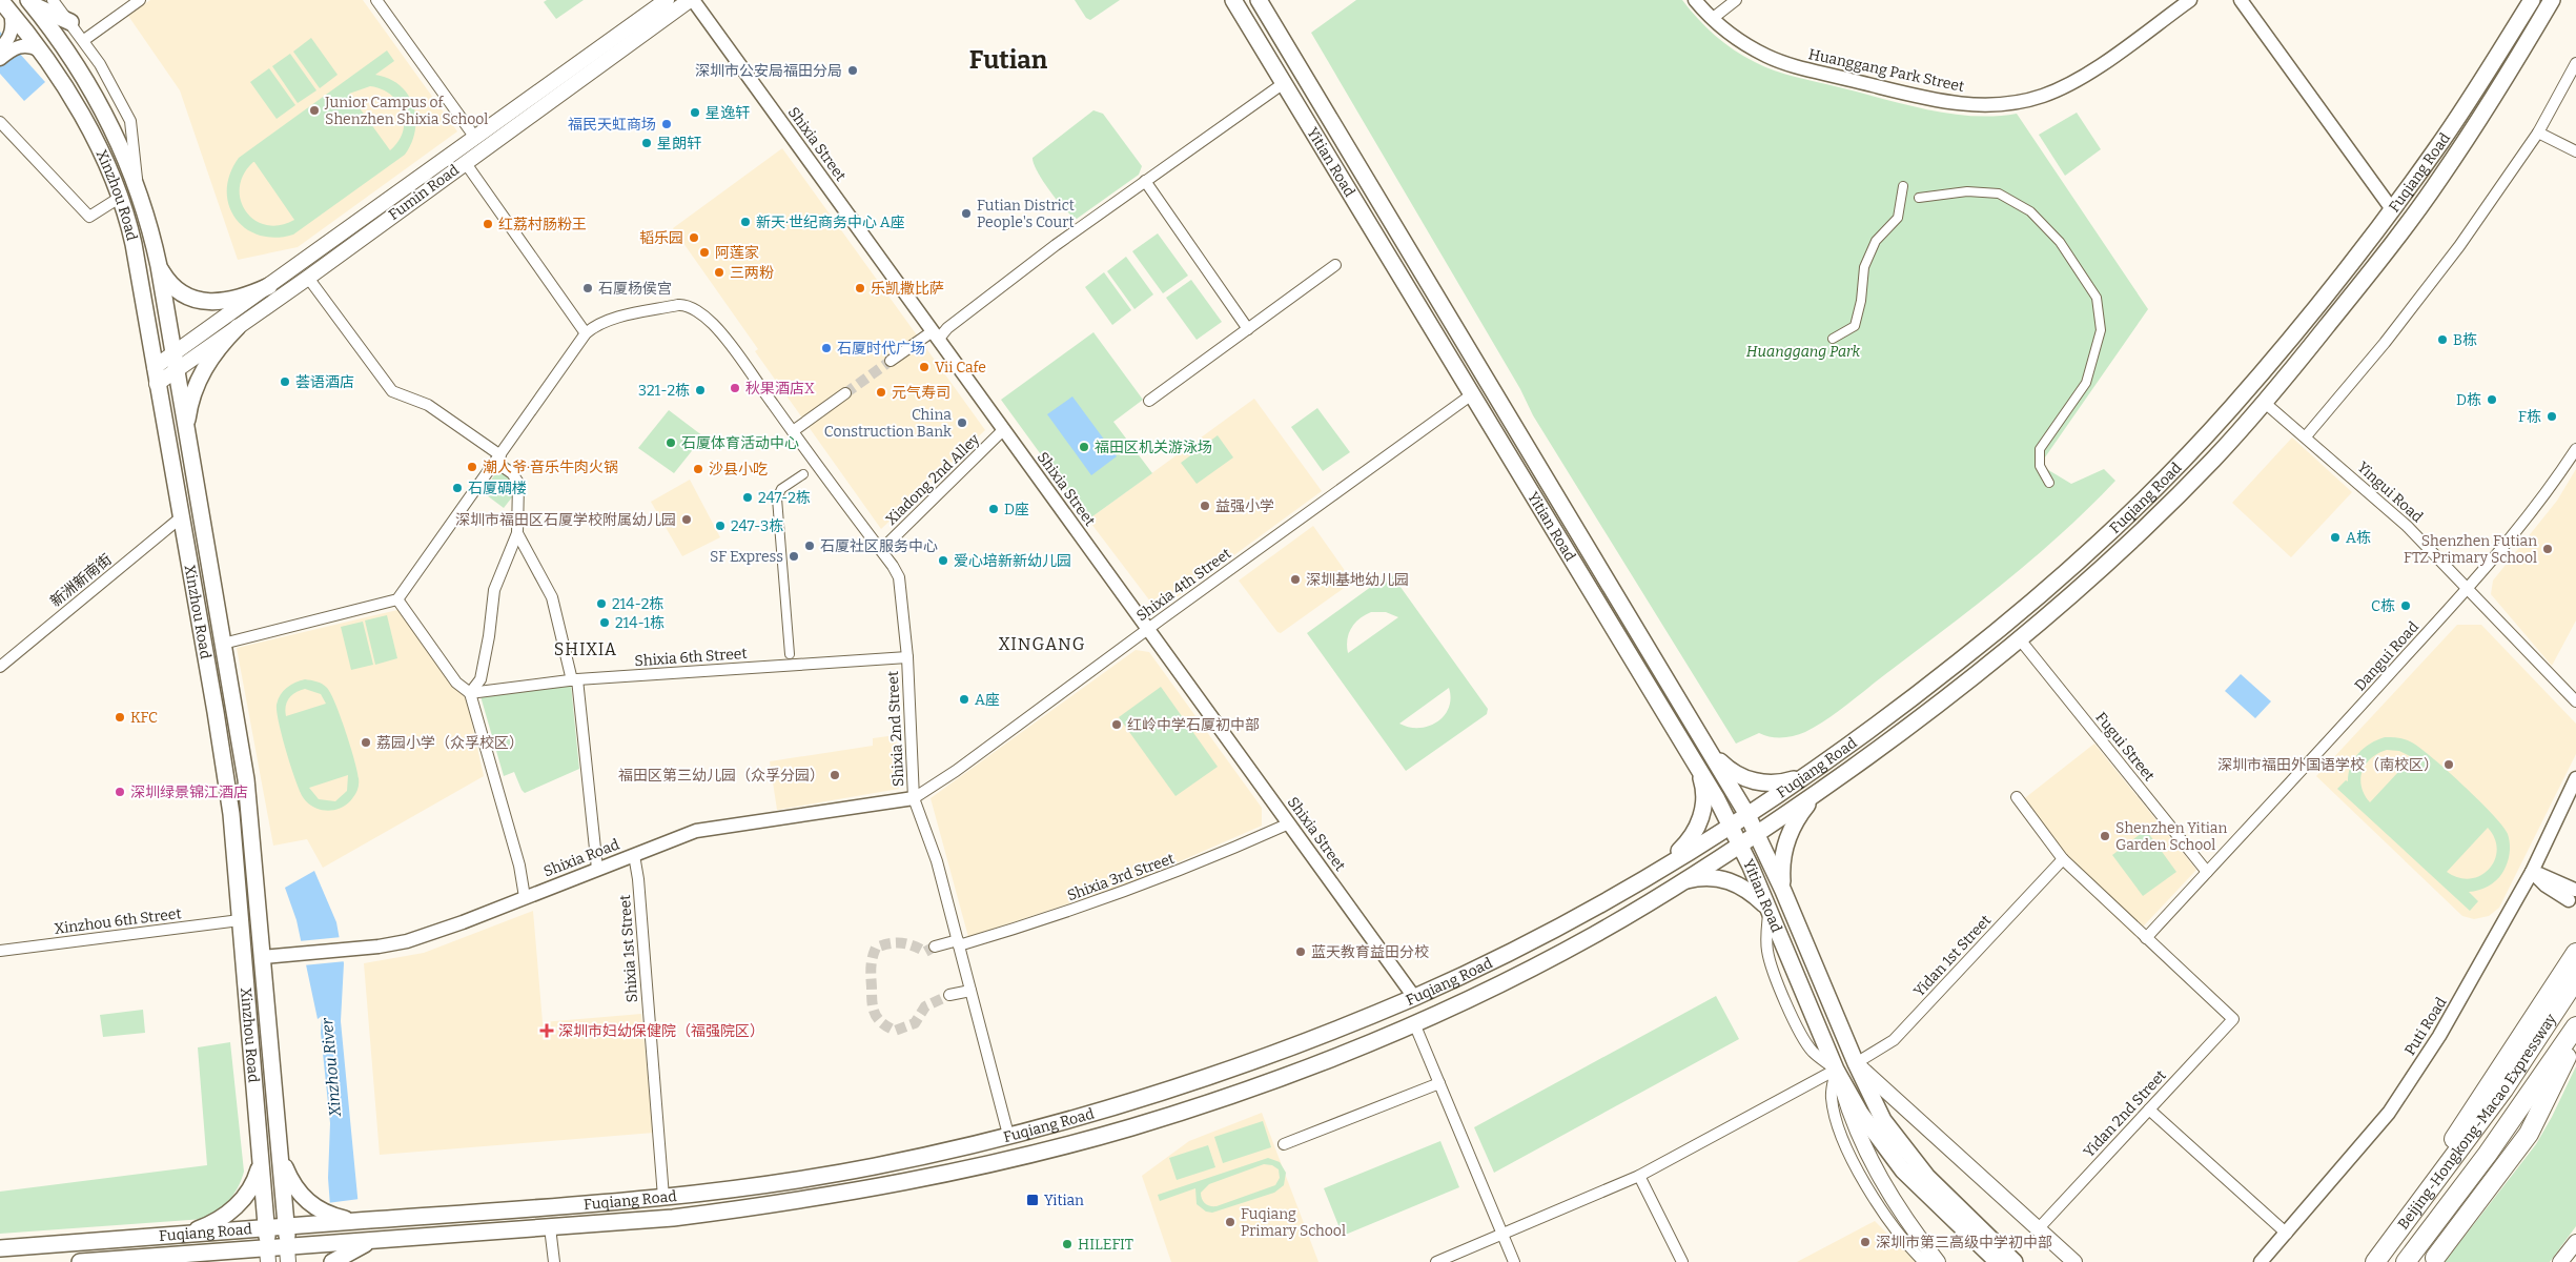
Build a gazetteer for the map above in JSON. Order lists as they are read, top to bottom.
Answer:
{
  "streets": {
    "highway": ["Beijing-Hongkong-Macao Expressway"],
    "main road": [
      "Yitian Road",
      "Fuqiang Road",
      "Fumin Road",
      "Xinzhou Road"
    ],
    "street": [
      "Huanggang Park Street",
      "Shixia Street",
      "Xiadong 2nd Alley",
      "Yingui Road",
      "新洲新南街",
      "Shixia 4th Street",
      "Dangui Road",
      "Shixia 6th Street",
      "Shixia 2nd Street",
      "Fugui Street",
      "Shixia Road",
      "Shixia 3rd Street",
      "Xinzhou 6th Street",
      "Shixia 1st Street",
      "Yidan 1st Street",
      "Puti Road",
      "Yidan 2nd Street"
    ]
  },
  "crossings": [
    ["Shixia Street", "Fuqiang Road"],
    ["Shixia Street", "Fumin Road"],
    ["Shixia Street", "Xiadong 2nd Alley"],
    ["Shixia Street", "Shixia 4th Street"],
    ["Shixia Street", "Shixia 3rd Street"],
    ["Yitian Road", "Fuqiang Road"],
    ["Yitian Road", "Shixia 4th Street"],
    ["Yitian Road", "Yidan 1st Street"],
    ["Yitian Road", "Yidan 2nd Street"],
    ["Fuqiang Road", "Xinzhou Road"],
    ["Fuqiang Road", "Yingui Road"],
    ["Fuqiang Road", "Shixia 2nd Street"],
    ["Fuqiang Road", "Fugui Street"],
    ["Fuqiang Road", "Shixia 1st Street"],
    ["Fumin Road", "Xinzhou Road"],
    ["Xinzhou Road", "新洲新南街"],
    ["Xinzhou Road", "Shixia Road"],
    ["Xinzhou Road", "Xinzhou 6th Street"],
    ["Xiadong 2nd Alley", "Shixia 2nd Street"],
    ["Yingui Road", "Dangui Road"],
    ["Shixia 4th Street", "Shixia 2nd Street"],
    ["Shixia 4th Street", "Shixia Road"],
    ["Dangui Road", "Fugui Street"],
    ["Dangui Road", "Yidan 2nd Street"],
    ["Shixia 6th Street", "Shixia 2nd Street"],
    ["Shixia 2nd Street", "Shixia Road"],
    ["Shixia 2nd Street", "Shixia 3rd Street"],
    ["Shixia Road", "Shixia 1st Street"]
  ],
  "districts": ["Futian", "XINGANG", "SHIXIA"],
  "water": ["Xinzhou River"],
  "parks": ["Huanggang Park"],
  "places": {
    "other": [
      "深圳市公安局福田分局",
      "Junior Campus of Shenzhen Shixia School",
      "星逸轩",
      "福民天虹商场",
      "星朗轩",
      "Futian District People's Court",
      "新天·世纪商务中心 A座",
      "红荔村肠粉王",
      "韬乐园",
      "阿莲家",
      "三两粉",
      "石厦杨侯宫",
      "乐凯撒比萨",
      "B栋",
      "石厦时代广场",
      "Vii Cafe",
      "荟语酒店",
      "秋果酒店X",
      "321-2栋",
      "元气寿司",
      "D栋",
      "F栋",
      "China Construction Bank",
      "石厦体育活动中心",
      "福田区机关游泳场",
      "潮人爷·音乐牛肉火锅",
      "沙县小吃",
      "石厦碉楼",
      "247-2栋",
      "益强小学",
      "D座",
      "深圳市福田区石厦学校附属幼儿园",
      "247-3栋",
      "A栋",
      "石厦社区服务中心",
      "Shenzhen Futian FTZ Primary School",
      "SF Express",
      "爱心培新新幼儿园",
      "深圳基地幼儿园",
      "214-2栋",
      "C栋",
      "214-1栋",
      "A座",
      "KFC",
      "红岭中学石厦初中部",
      "荔园小学（众孚校区）",
      "深圳市福田外国语学校（南校区）",
      "福田区第三幼儿园（众孚分园）",
      "深圳绿景锦江酒店",
      "Shenzhen Yitian Garden School",
      "蓝天教育益田分校",
      "Fuqiang Primary School",
      "深圳市第三高级中学初中部",
      "HILEFIT"
    ],
    "health": ["深圳市妇幼保健院（福强院区）"],
    "transit": ["Yitian"]
  }
}
